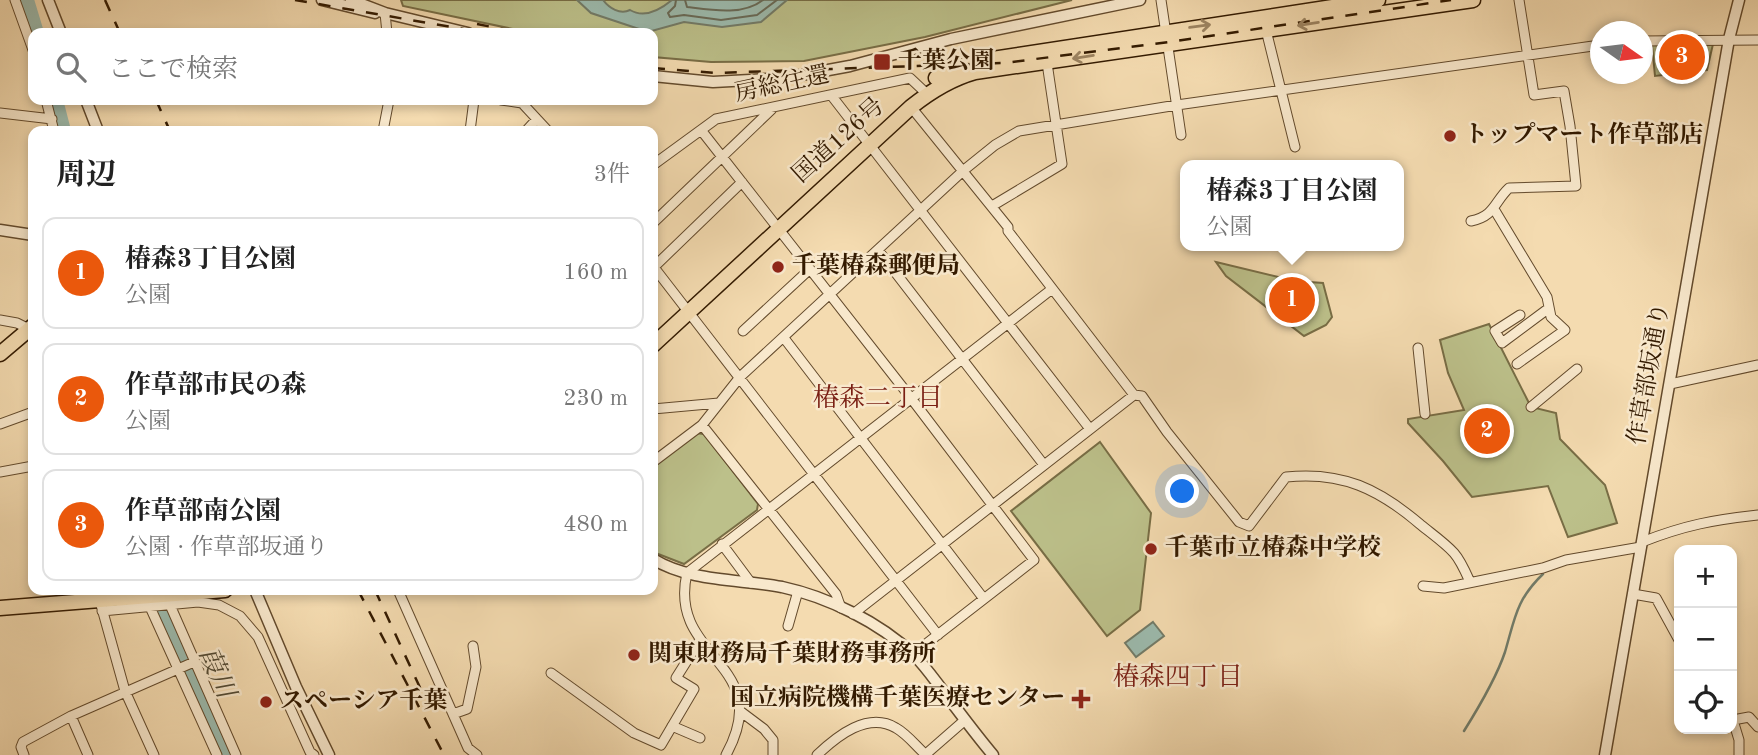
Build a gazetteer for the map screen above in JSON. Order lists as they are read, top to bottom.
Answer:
{
  "streets": {
    "main road": ["国道126号"],
    "street": ["房総往還", "作草部坂通り"]
  },
  "crossings": [
    ["房総往還", "国道126号"]
  ],
  "districts": ["椿森二丁目", "椿森四丁目"],
  "water": ["葭川"],
  "places": {
    "transit": ["千葉公園"],
    "other": [
      "トップマート作草部店",
      "千葉椿森郵便局",
      "千葉市立椿森中学校",
      "関東財務局千葉財務事務所",
      "スペーシア千葉"
    ],
    "health": ["国立病院機構千葉医療センター"]
  },
  "north": "right",
  "page": {
    "search": "ここで検索",
    "pins": ["3", "1", "2"],
    "heading": ["周辺", "3件"],
    "popup": ["椿森3丁目公園", "公園"],
    "list": [
      {
        "mark": "1",
        "name": "椿森3丁目公園",
        "note": "公園",
        "value": "160 m"
      },
      {
        "mark": "2",
        "name": "作草部市民の森",
        "note": "公園",
        "value": "230 m"
      },
      {
        "mark": "3",
        "name": "作草部南公園",
        "note": "公園 · 作草部坂通り",
        "value": "480 m"
      }
    ],
    "map_buttons": ["+", "−"]
  }
}
